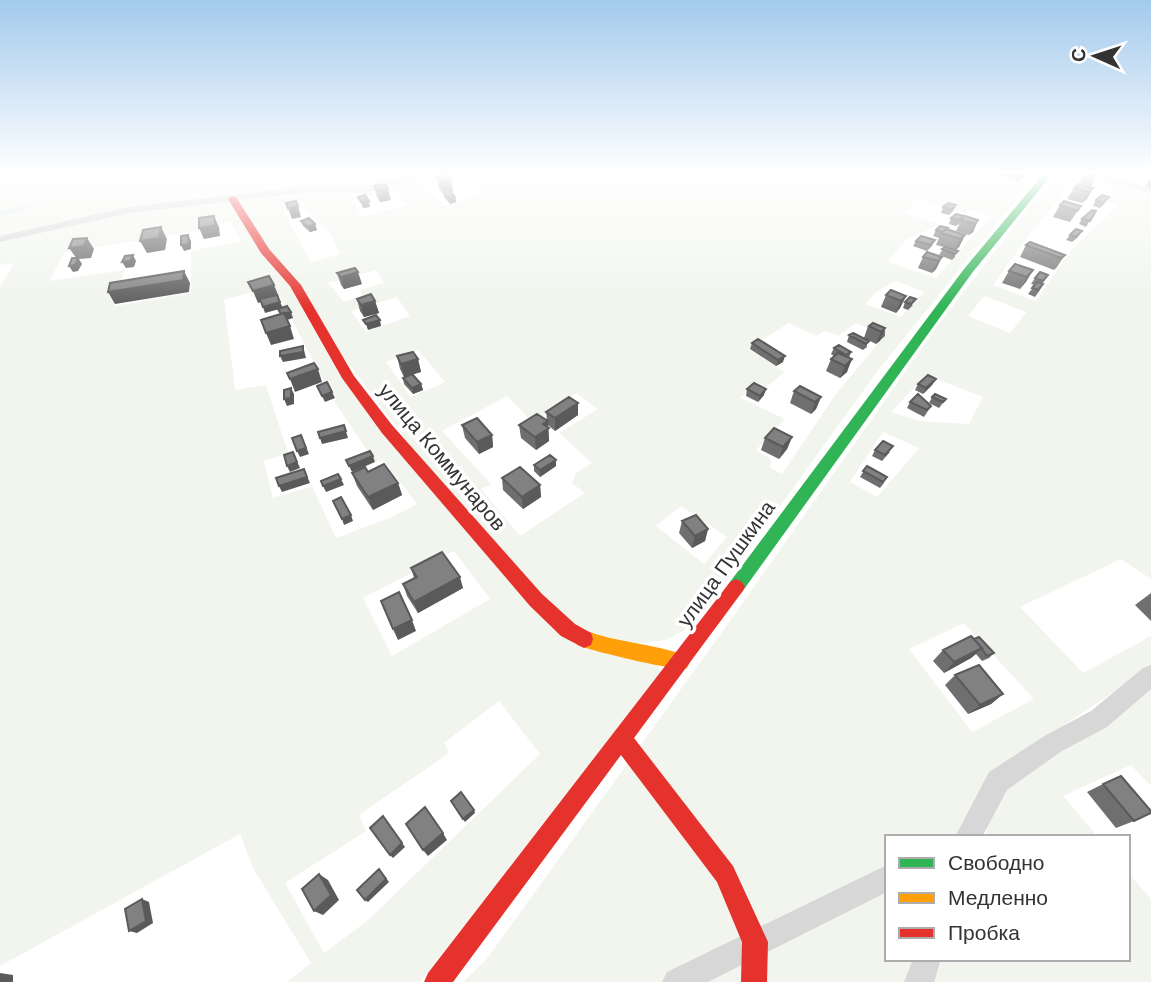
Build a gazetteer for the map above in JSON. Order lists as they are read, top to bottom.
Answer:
{
  "streets": {
    "street": ["улица Коммунаров", "улица Пушкина"]
  },
  "crossings": [
    ["улица Коммунаров", "улица Пушкина"]
  ],
  "legend": ["Свободно", "Медленно", "Пробка"],
  "north": "left"
}
